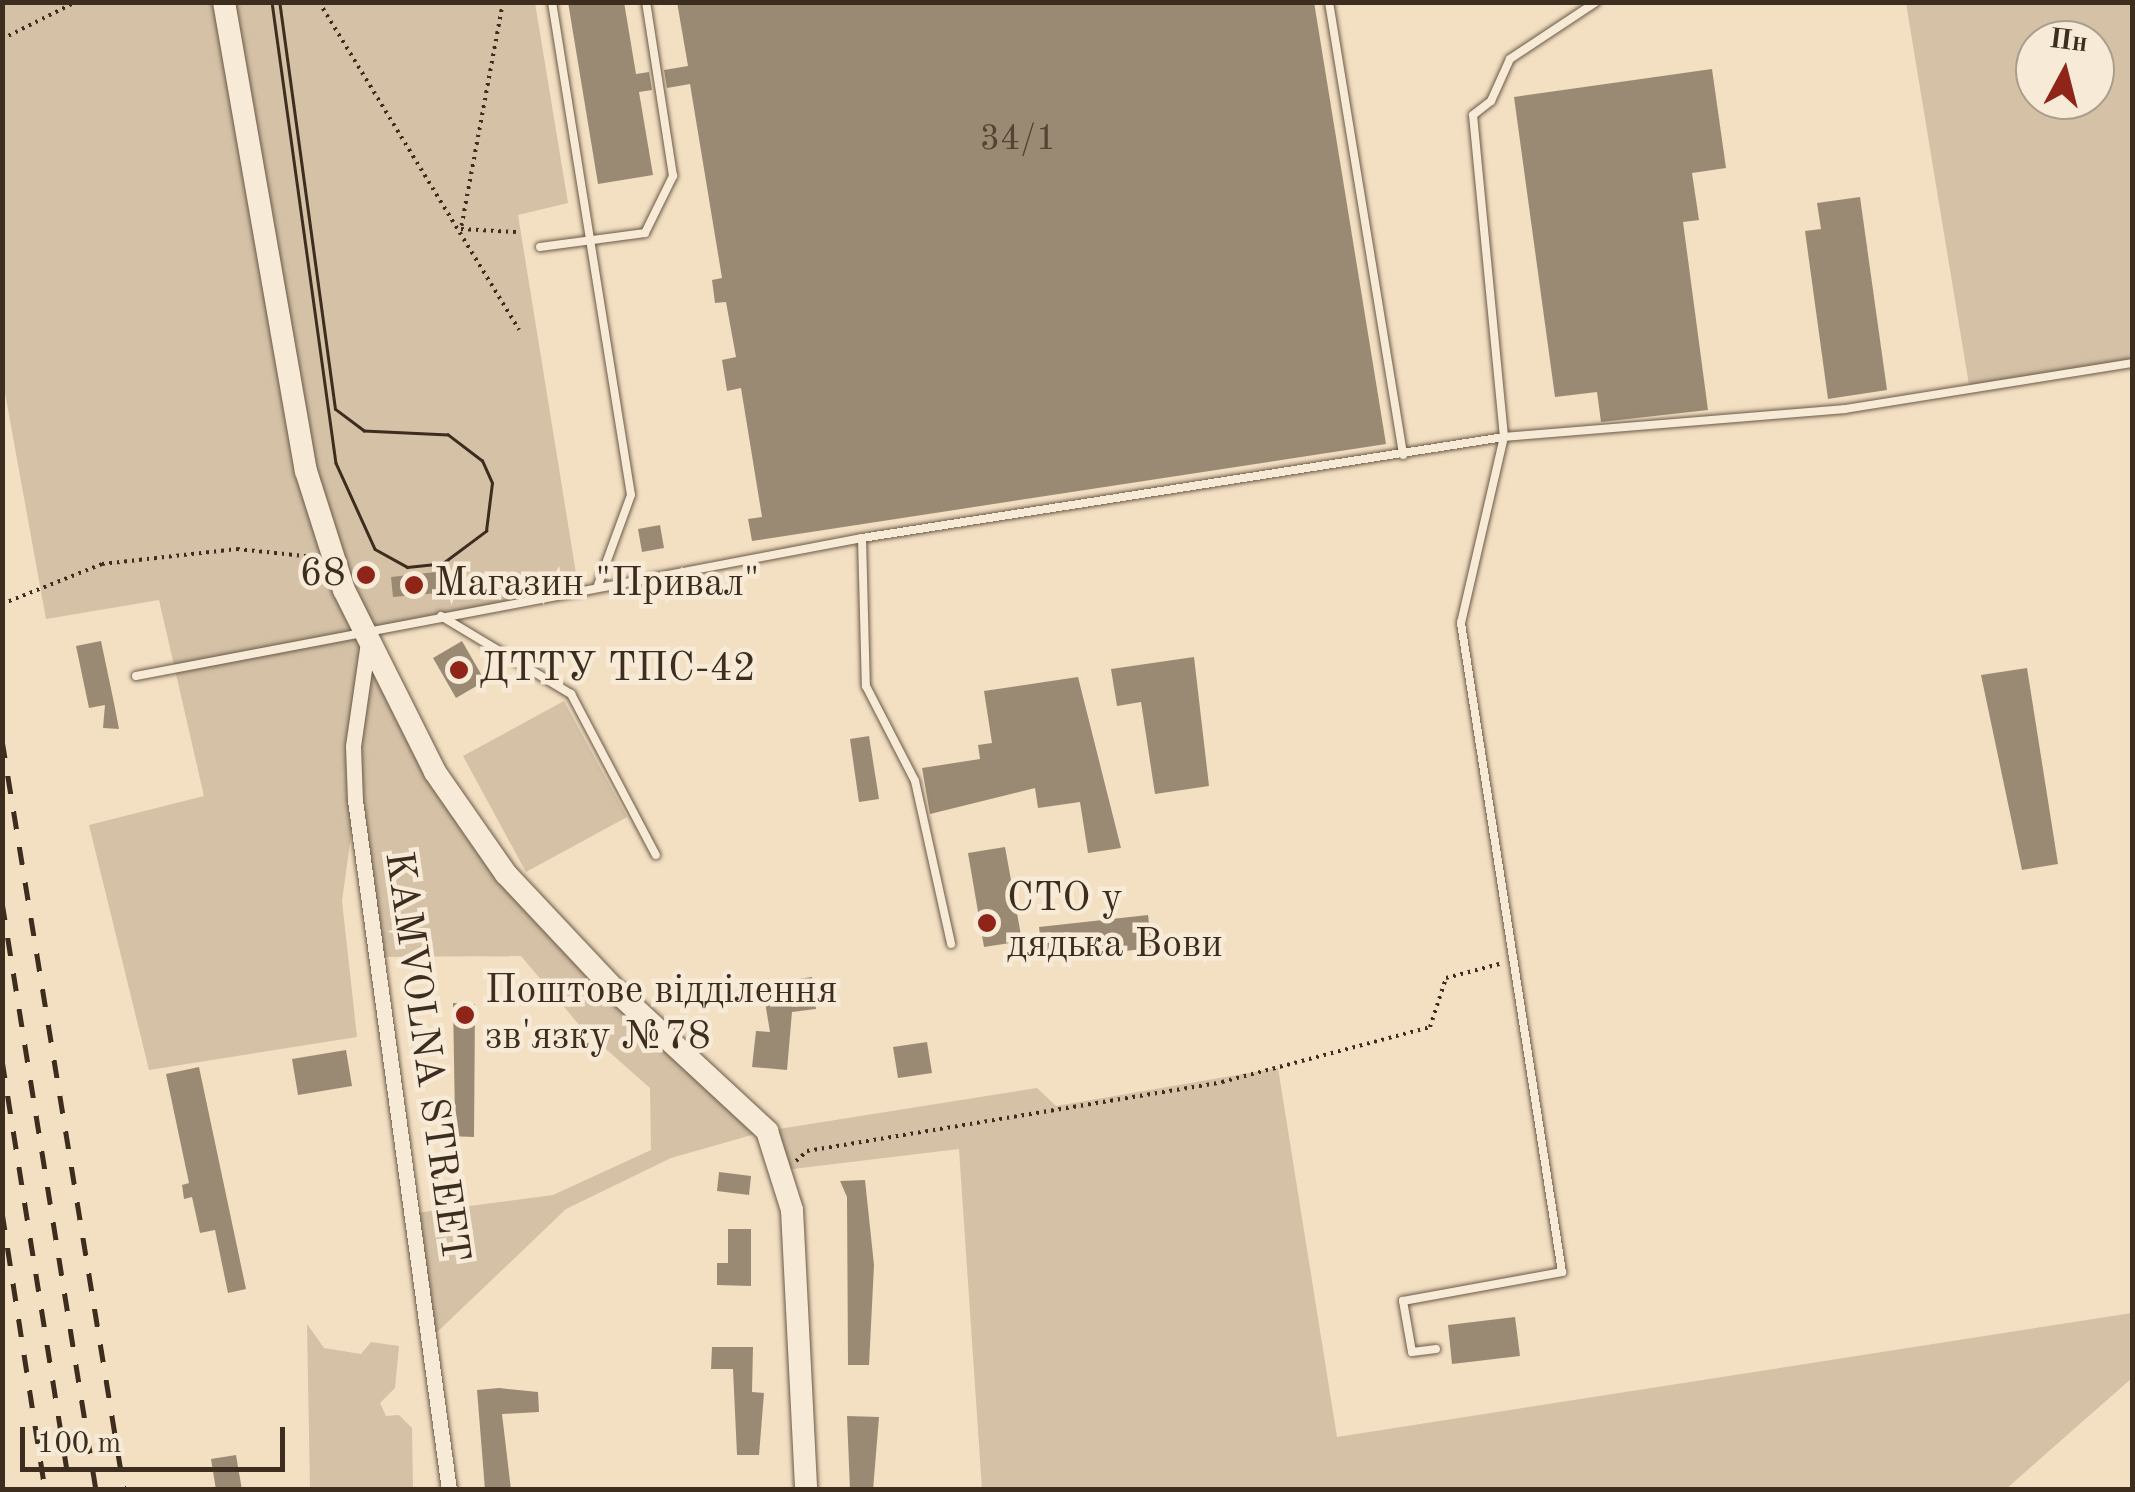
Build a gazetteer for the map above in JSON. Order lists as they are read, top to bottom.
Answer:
{
  "streets": {
    "street": ["KAMVOLNA STREET"]
  },
  "places": [
    "68",
    "Магазин \"Привал\"",
    "ДТТУ ТПС-42",
    "СТО у дядька Вови",
    "Поштове відділення зв'язку №78"
  ],
  "house_numbers": ["34/1"],
  "scale_bar": "100 m",
  "north": "top"
}
